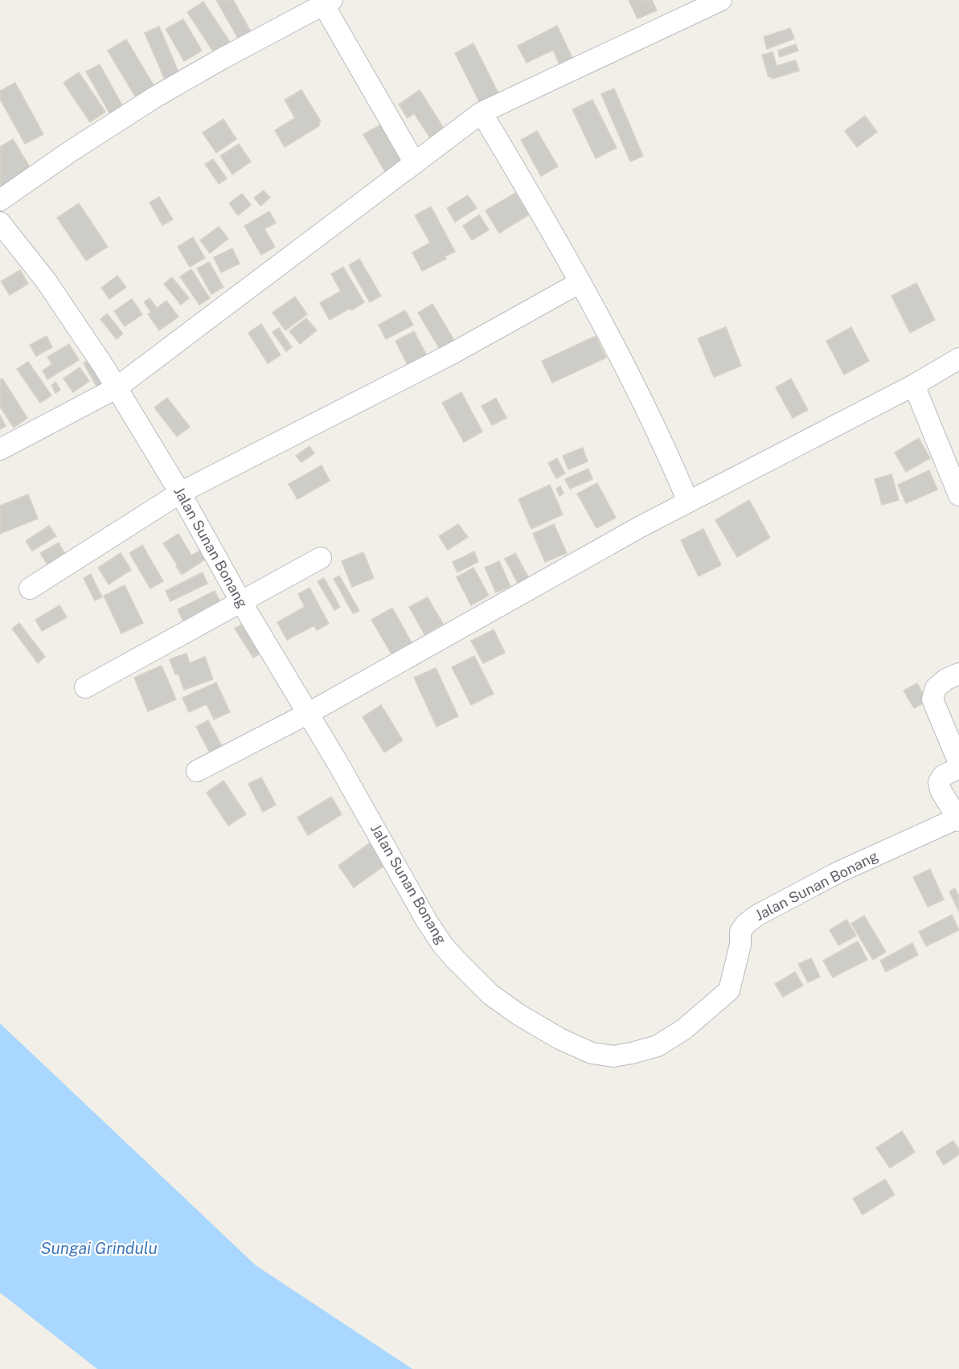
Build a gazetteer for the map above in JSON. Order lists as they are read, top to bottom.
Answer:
{
  "streets": {
    "street": ["Jalan Sunan Bonang"]
  },
  "water": ["Sungai Grindulu"]
}
